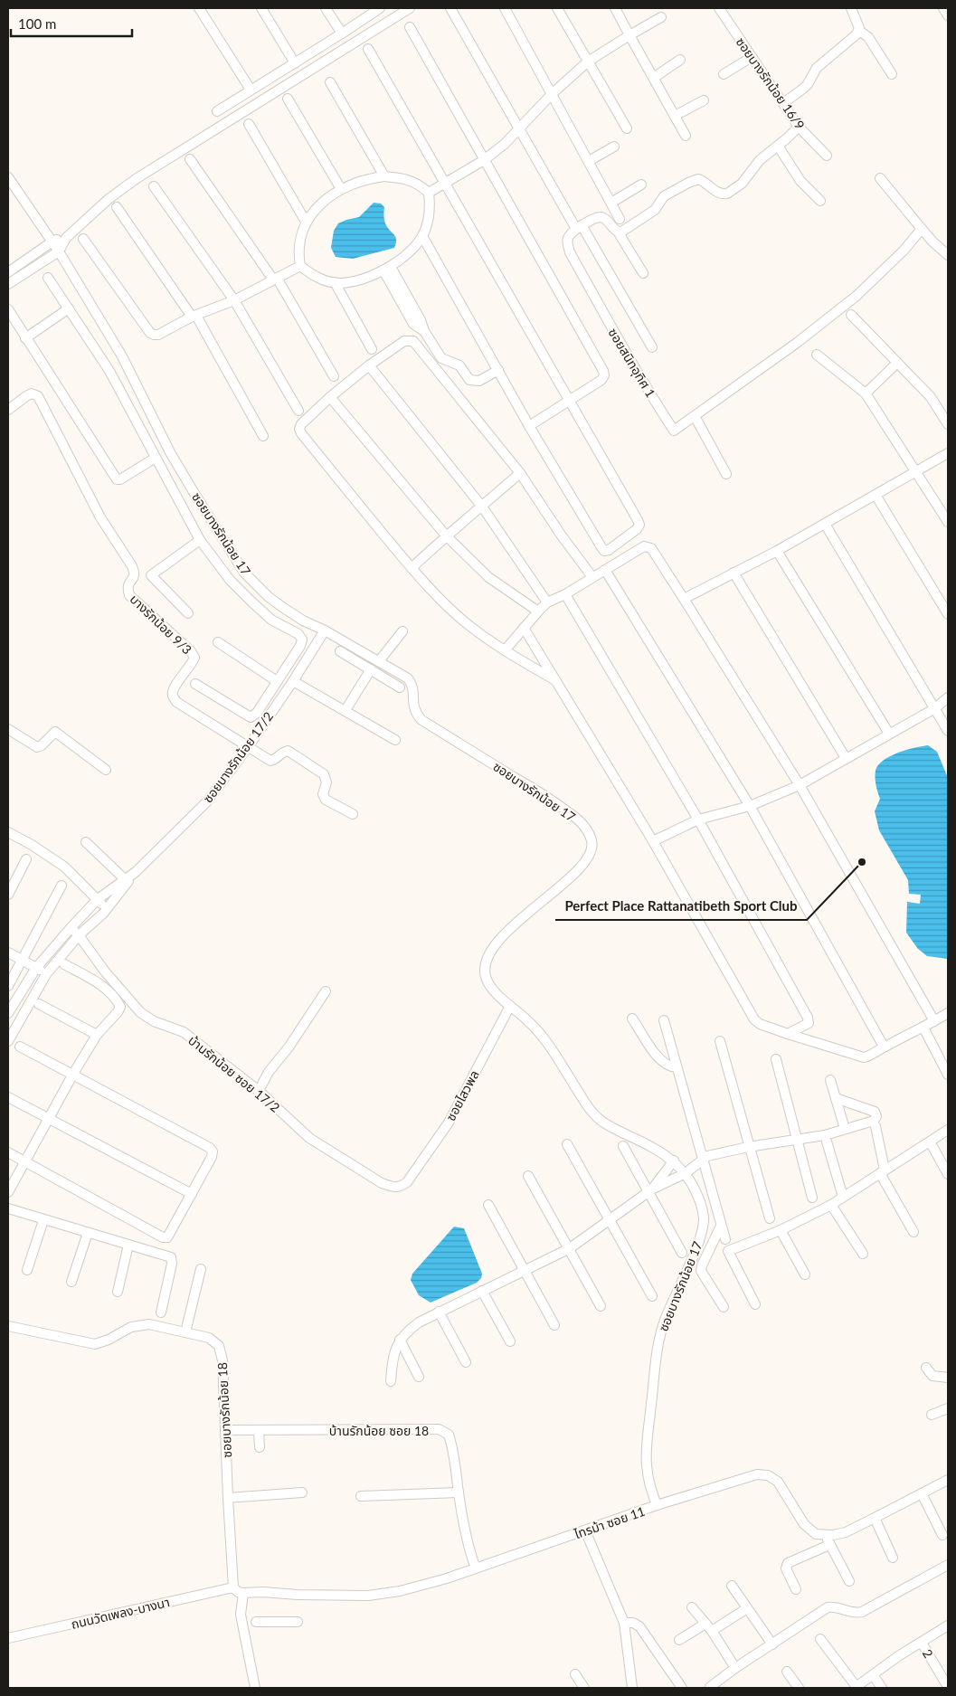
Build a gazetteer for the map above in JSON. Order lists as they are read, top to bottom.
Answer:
{
  "streets": {
    "street": [
      "ซอยบางรักน้อย 16/9",
      "ซอยสนิทอุทิศ 1",
      "ซอยบางรักน้อย 17",
      "บางรักน้อย 9/3",
      "ซอยบางรักน้อย 17/2",
      "บ้านรักน้อย ซอย 17/2",
      "ซอยไสวพล",
      "ซอยบางรักน้อย 18",
      "บ้านรักน้อย ซอย 18",
      "ไทรม้า ซอย 11",
      "ถนนวัดเพลง-บางนา",
      "2"
    ]
  },
  "crossings": [
    ["ซอยบางรักน้อย 17", "ซอยบางรักน้อย 17/2"],
    ["ซอยบางรักน้อย 17", "ซอยไสวพล"],
    ["ซอยบางรักน้อย 17", "ไทรม้า ซอย 11"],
    ["บางรักน้อย 9/3", "ซอยบางรักน้อย 17/2"],
    ["ซอยบางรักน้อย 17/2", "บ้านรักน้อย ซอย 17/2"],
    ["บ้านรักน้อย ซอย 17/2", "ซอยไสวพล"],
    ["ซอยบางรักน้อย 18", "บ้านรักน้อย ซอย 18"],
    ["ซอยบางรักน้อย 18", "ถนนวัดเพลง-บางนา"],
    ["บ้านรักน้อย ซอย 18", "ไทรม้า ซอย 11"]
  ],
  "places": ["Perfect Place Rattanatibeth Sport Club"],
  "scale_bar": "100 m"
}
